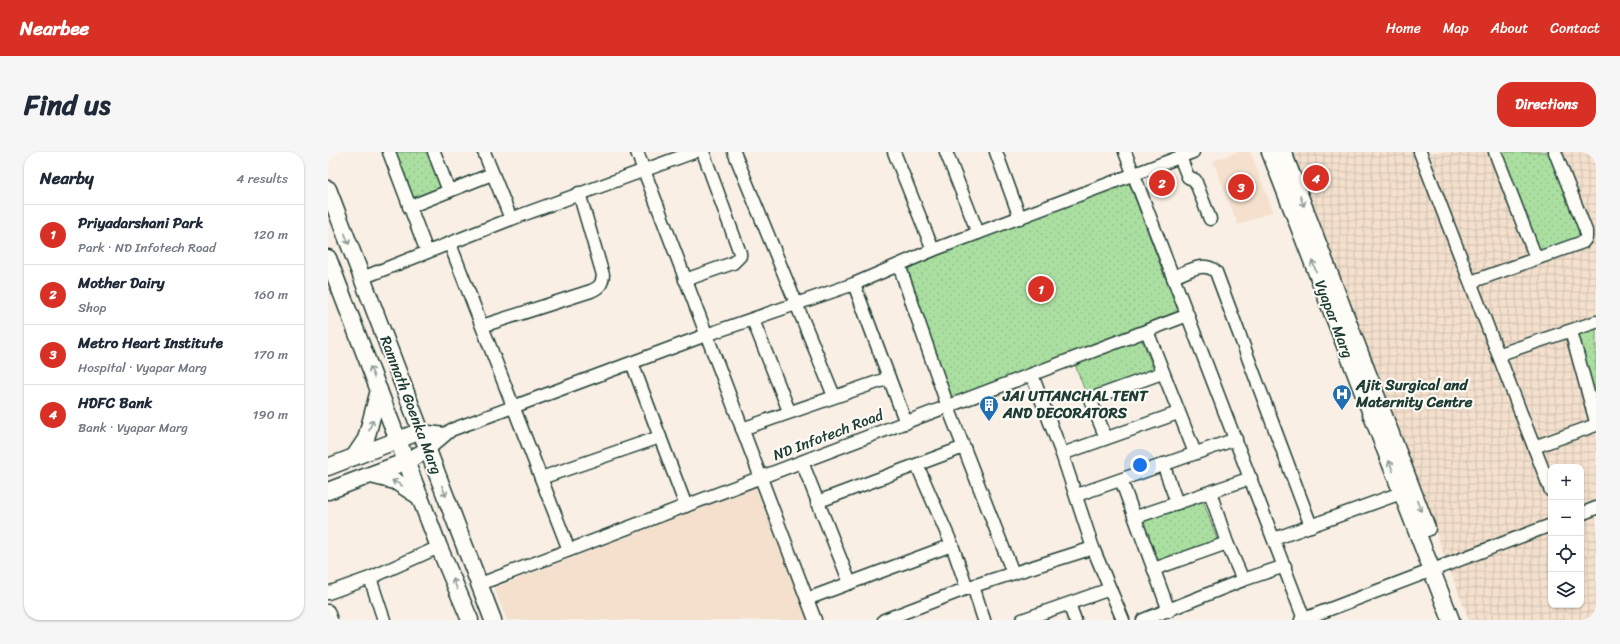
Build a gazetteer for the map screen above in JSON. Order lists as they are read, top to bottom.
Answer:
{
  "streets": {
    "street": ["Vyapar Marg", "Ramnath Goenka Marg", "ND Infotech Road"]
  },
  "crossings": [
    ["Ramnath Goenka Marg", "ND Infotech Road"]
  ],
  "places": {
    "hospital": ["Ajit Surgical and Maternity Centre"],
    "building": ["JAI UTTANCHAL TENT AND DECORATORS"]
  },
  "page": {
    "header": "Nearbee",
    "nav": [
      "Home",
      "Map",
      "About",
      "Contact"
    ],
    "title": "Find us",
    "buttons": "Directions",
    "heading": ["Nearby", "4 results"],
    "pins": [
      "4",
      "2",
      "3",
      "1"
    ],
    "list": [
      {
        "mark": "1",
        "name": "Priyadarshani Park",
        "note": "Park · ND Infotech Road",
        "value": "120 m"
      },
      {
        "mark": "2",
        "name": "Mother Dairy",
        "note": "Shop",
        "value": "160 m"
      },
      {
        "mark": "3",
        "name": "Metro Heart Institute",
        "note": "Hospital · Vyapar Marg",
        "value": "170 m"
      },
      {
        "mark": "4",
        "name": "HDFC Bank",
        "note": "Bank · Vyapar Marg",
        "value": "190 m"
      }
    ],
    "map_buttons": ["+", "−"]
  }
}
